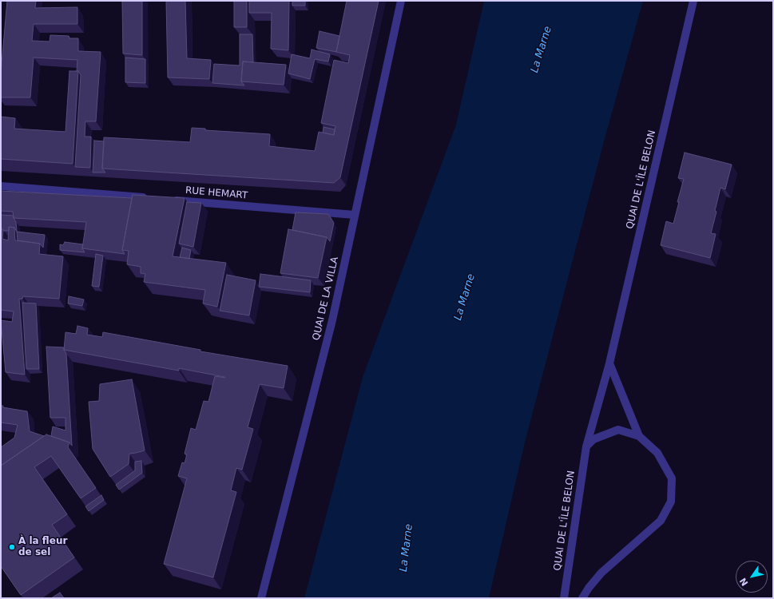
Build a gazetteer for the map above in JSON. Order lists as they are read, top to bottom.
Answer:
{
  "streets": {
    "street": ["QUAI DE L'ÎLE BELON", "RUE HEMART", "QUAI DE LA VILLA"]
  },
  "crossings": [
    ["RUE HEMART", "QUAI DE LA VILLA"]
  ],
  "water": ["La Marne"],
  "places": ["À la fleur de sel"],
  "north": "bottom left"
}
